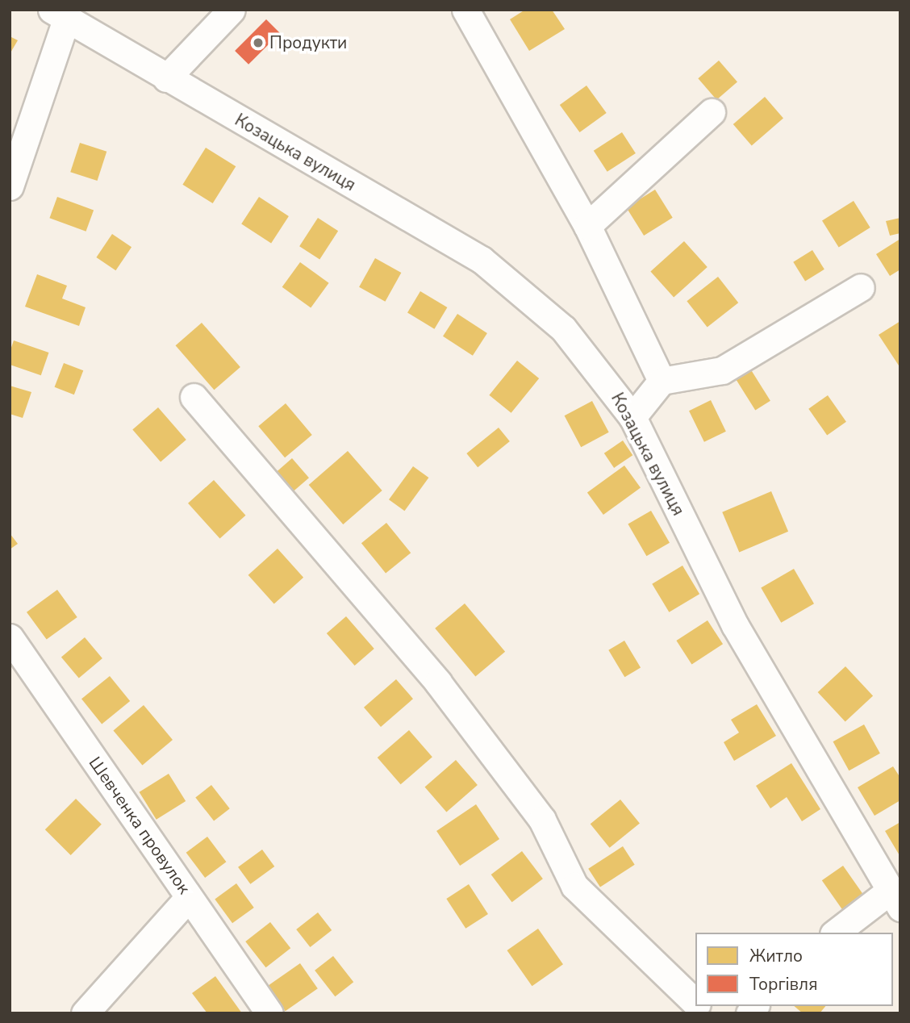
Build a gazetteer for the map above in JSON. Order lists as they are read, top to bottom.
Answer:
{
  "streets": {
    "street": ["Козацька вулиця", "Шевченка провулок"]
  },
  "places": ["Продукти"],
  "legend": ["Житло", "Торгівля"]
}
